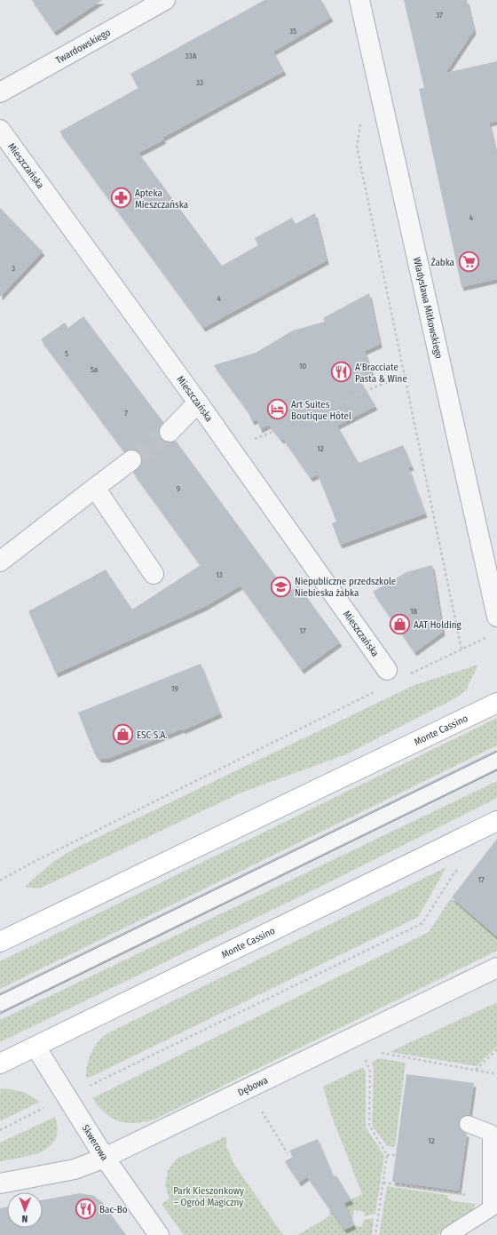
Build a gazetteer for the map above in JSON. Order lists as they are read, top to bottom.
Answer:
{
  "streets": {
    "main road": ["Monte Cassino"],
    "street": [
      "Twardowskiego",
      "Mieszczańska",
      "Władysława Mitkowskiego",
      "Dębowa",
      "Skwerowa"
    ]
  },
  "crossings": [
    ["Monte Cassino", "Skwerowa"],
    ["Dębowa", "Skwerowa"]
  ],
  "parks": ["Park Kieszonkowy – Ogród Magiczny"],
  "places": {
    "pharmacy": ["Apteka Mieszczańska"],
    "supermarket": ["Żabka"],
    "restaurant": ["A'Bracciate Pasta & Wine", "Bac-Bo"],
    "hotel": ["Art Suites Boutique Hôtel"],
    "school or university": ["Niepubliczne przedszkole Niebieska żabka"],
    "shop": ["AAT Holding", "ESC S.A."]
  },
  "house_numbers": [
    "37",
    "35",
    "33A",
    "33",
    "4",
    "3",
    "4",
    "5",
    "10",
    "5a",
    "7",
    "12",
    "9",
    "13",
    "18",
    "17",
    "19",
    "17",
    "12"
  ],
  "north": "bottom"
}
